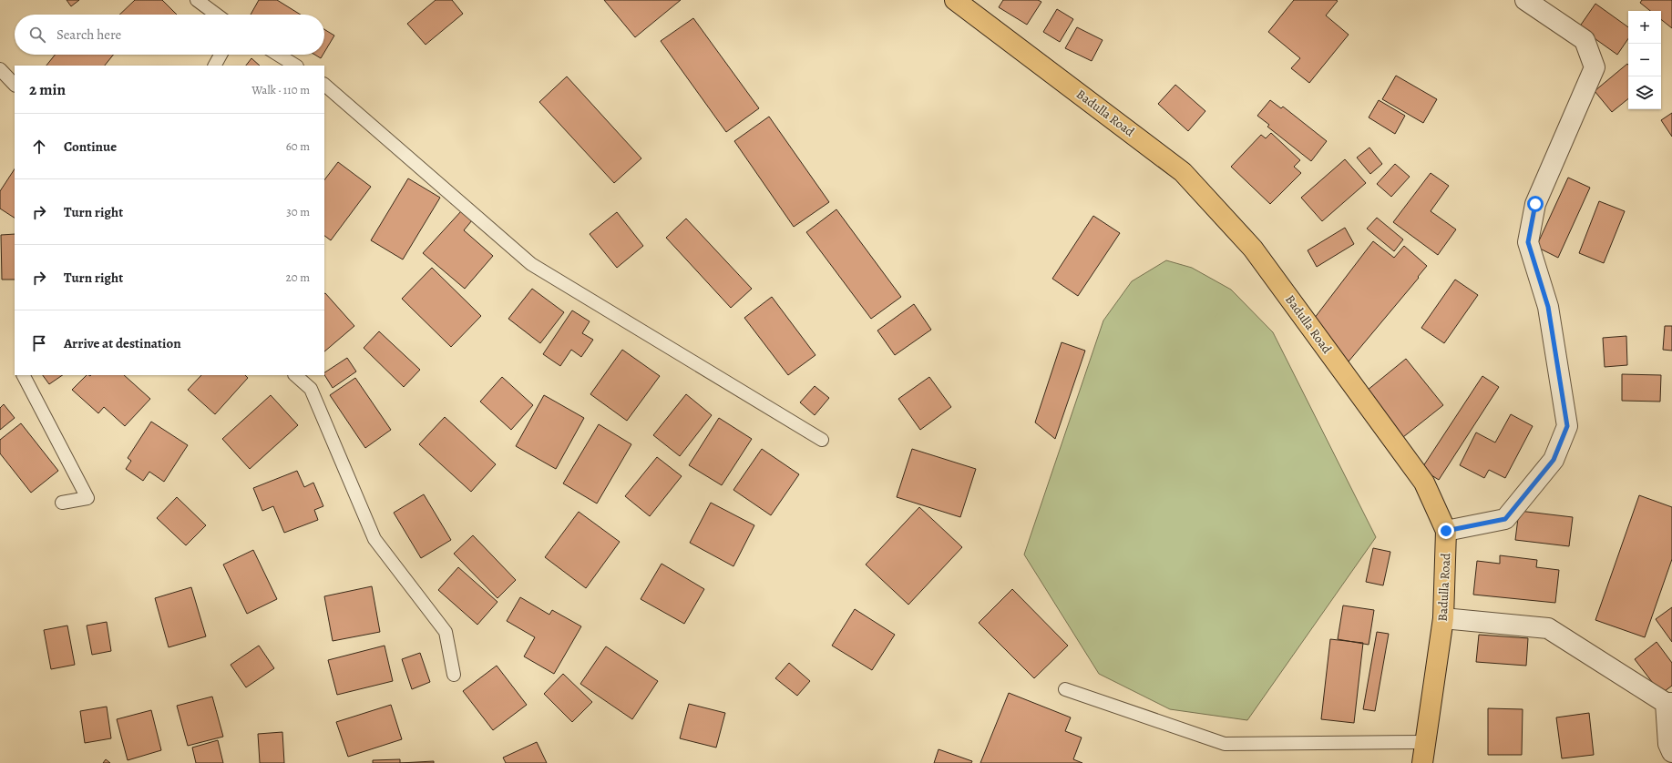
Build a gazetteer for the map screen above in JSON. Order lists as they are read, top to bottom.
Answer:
{
  "streets": {
    "highway": ["Badulla Road"]
  },
  "page": {
    "map_buttons": ["+", "−"],
    "search": "Search here",
    "heading": ["2 min", "Walk · 110 m"],
    "list": [
      ["Continue", "60 m"],
      ["Turn right", "30 m"],
      ["Turn right", "20 m"],
      "Arrive at destination"
    ]
  }
}
